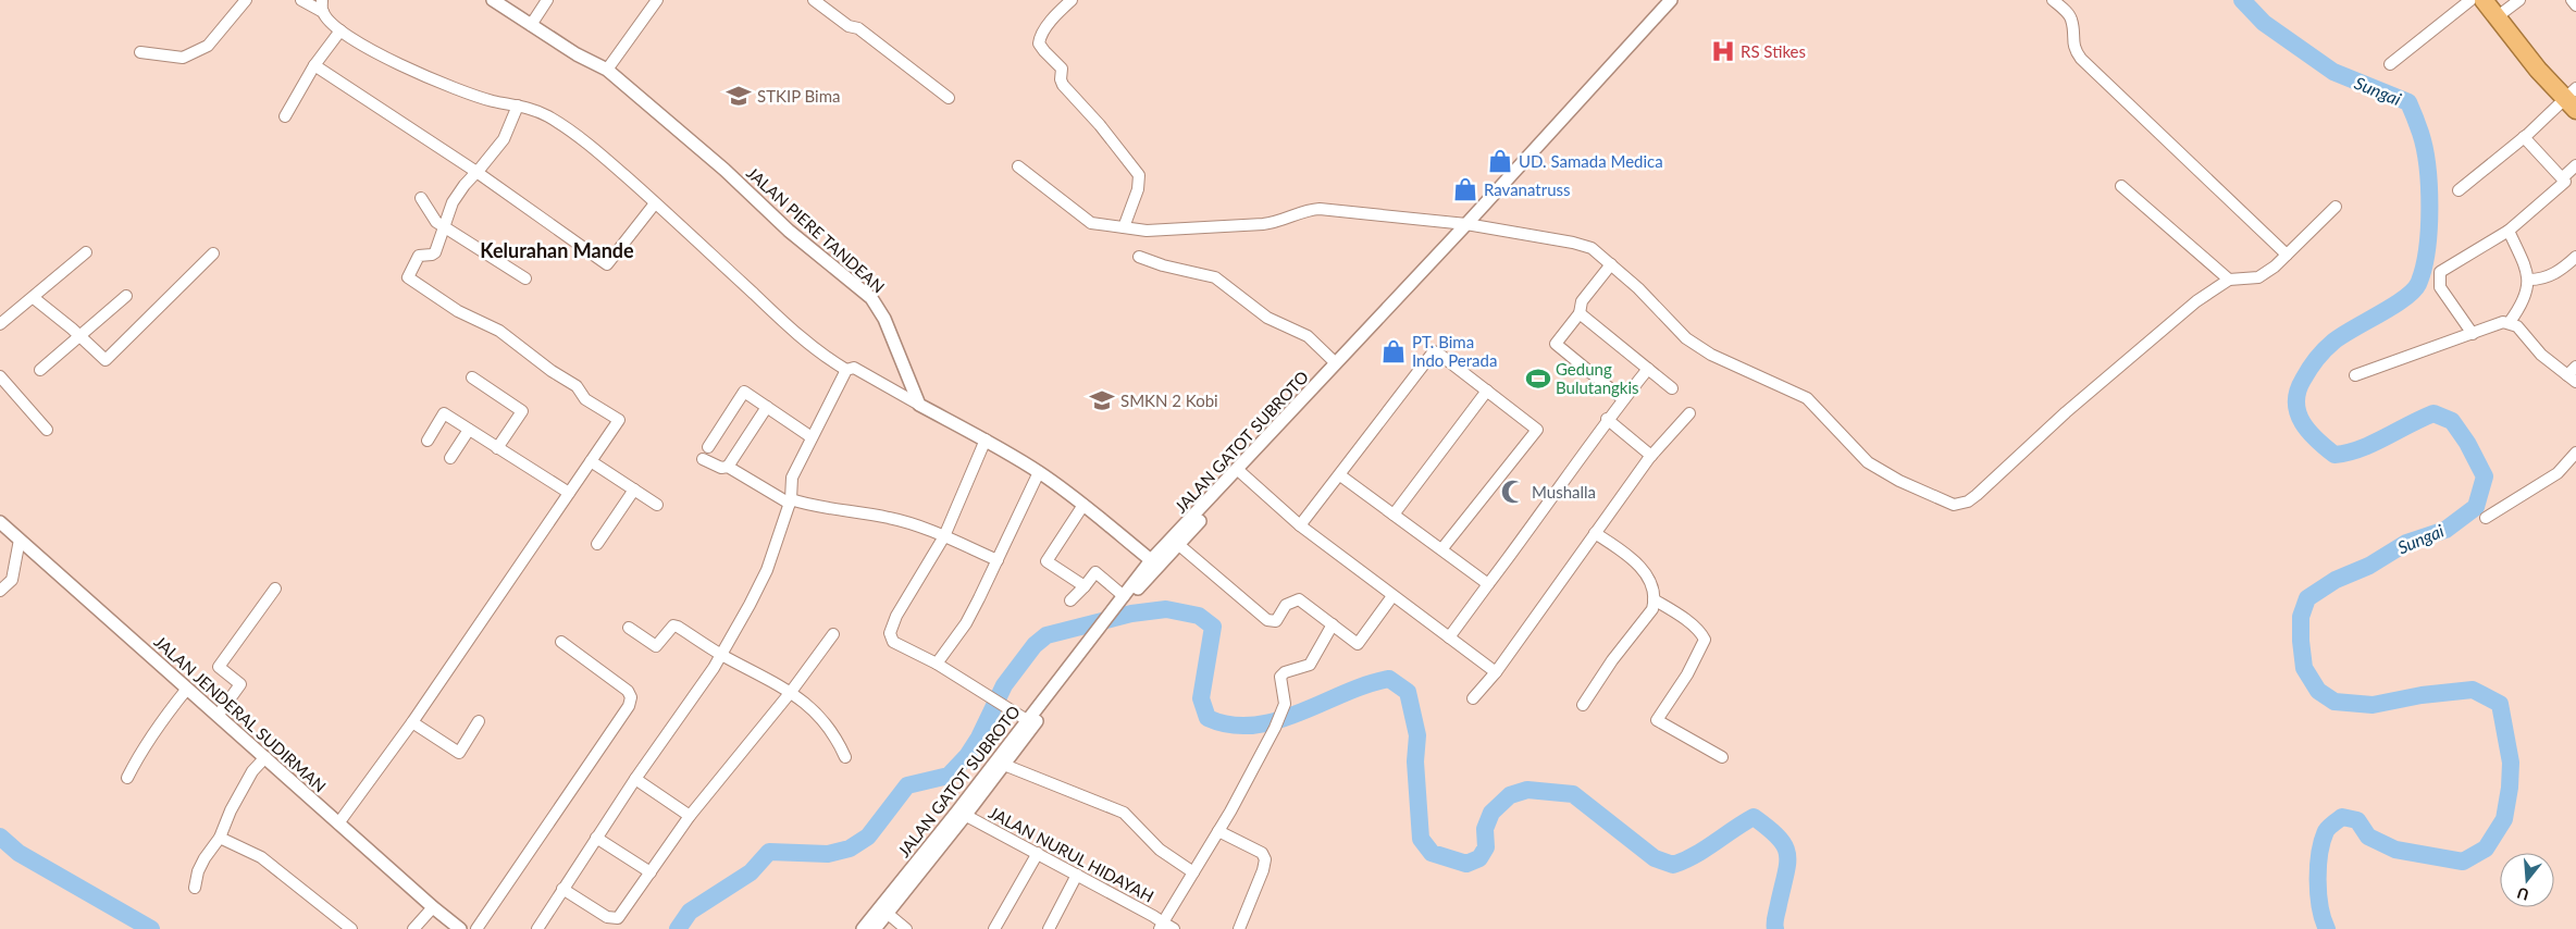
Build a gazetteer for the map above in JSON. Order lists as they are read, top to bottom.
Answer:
{
  "streets": {
    "street": [
      "JALAN PIERE TANDEAN",
      "JALAN GATOT SUBROTO",
      "JALAN JENDERAL SUDIRMAN",
      "JALAN NURUL HIDAYAH"
    ]
  },
  "crossings": [
    ["JALAN GATOT SUBROTO", "JALAN NURUL HIDAYAH"]
  ],
  "districts": ["Kelurahan Mande"],
  "water": ["Sungai"],
  "places": {
    "hospital": ["RS Stikes"],
    "school or university": ["STKIP Bima", "SMKN 2 Kobi"],
    "shop": ["UD. Samada Medica", "Ravanatruss", "PT. Bima Indo Perada"],
    "sports": ["Gedung Bulutangkis"],
    "mosque": ["Mushalla"]
  },
  "north": "bottom"
}
